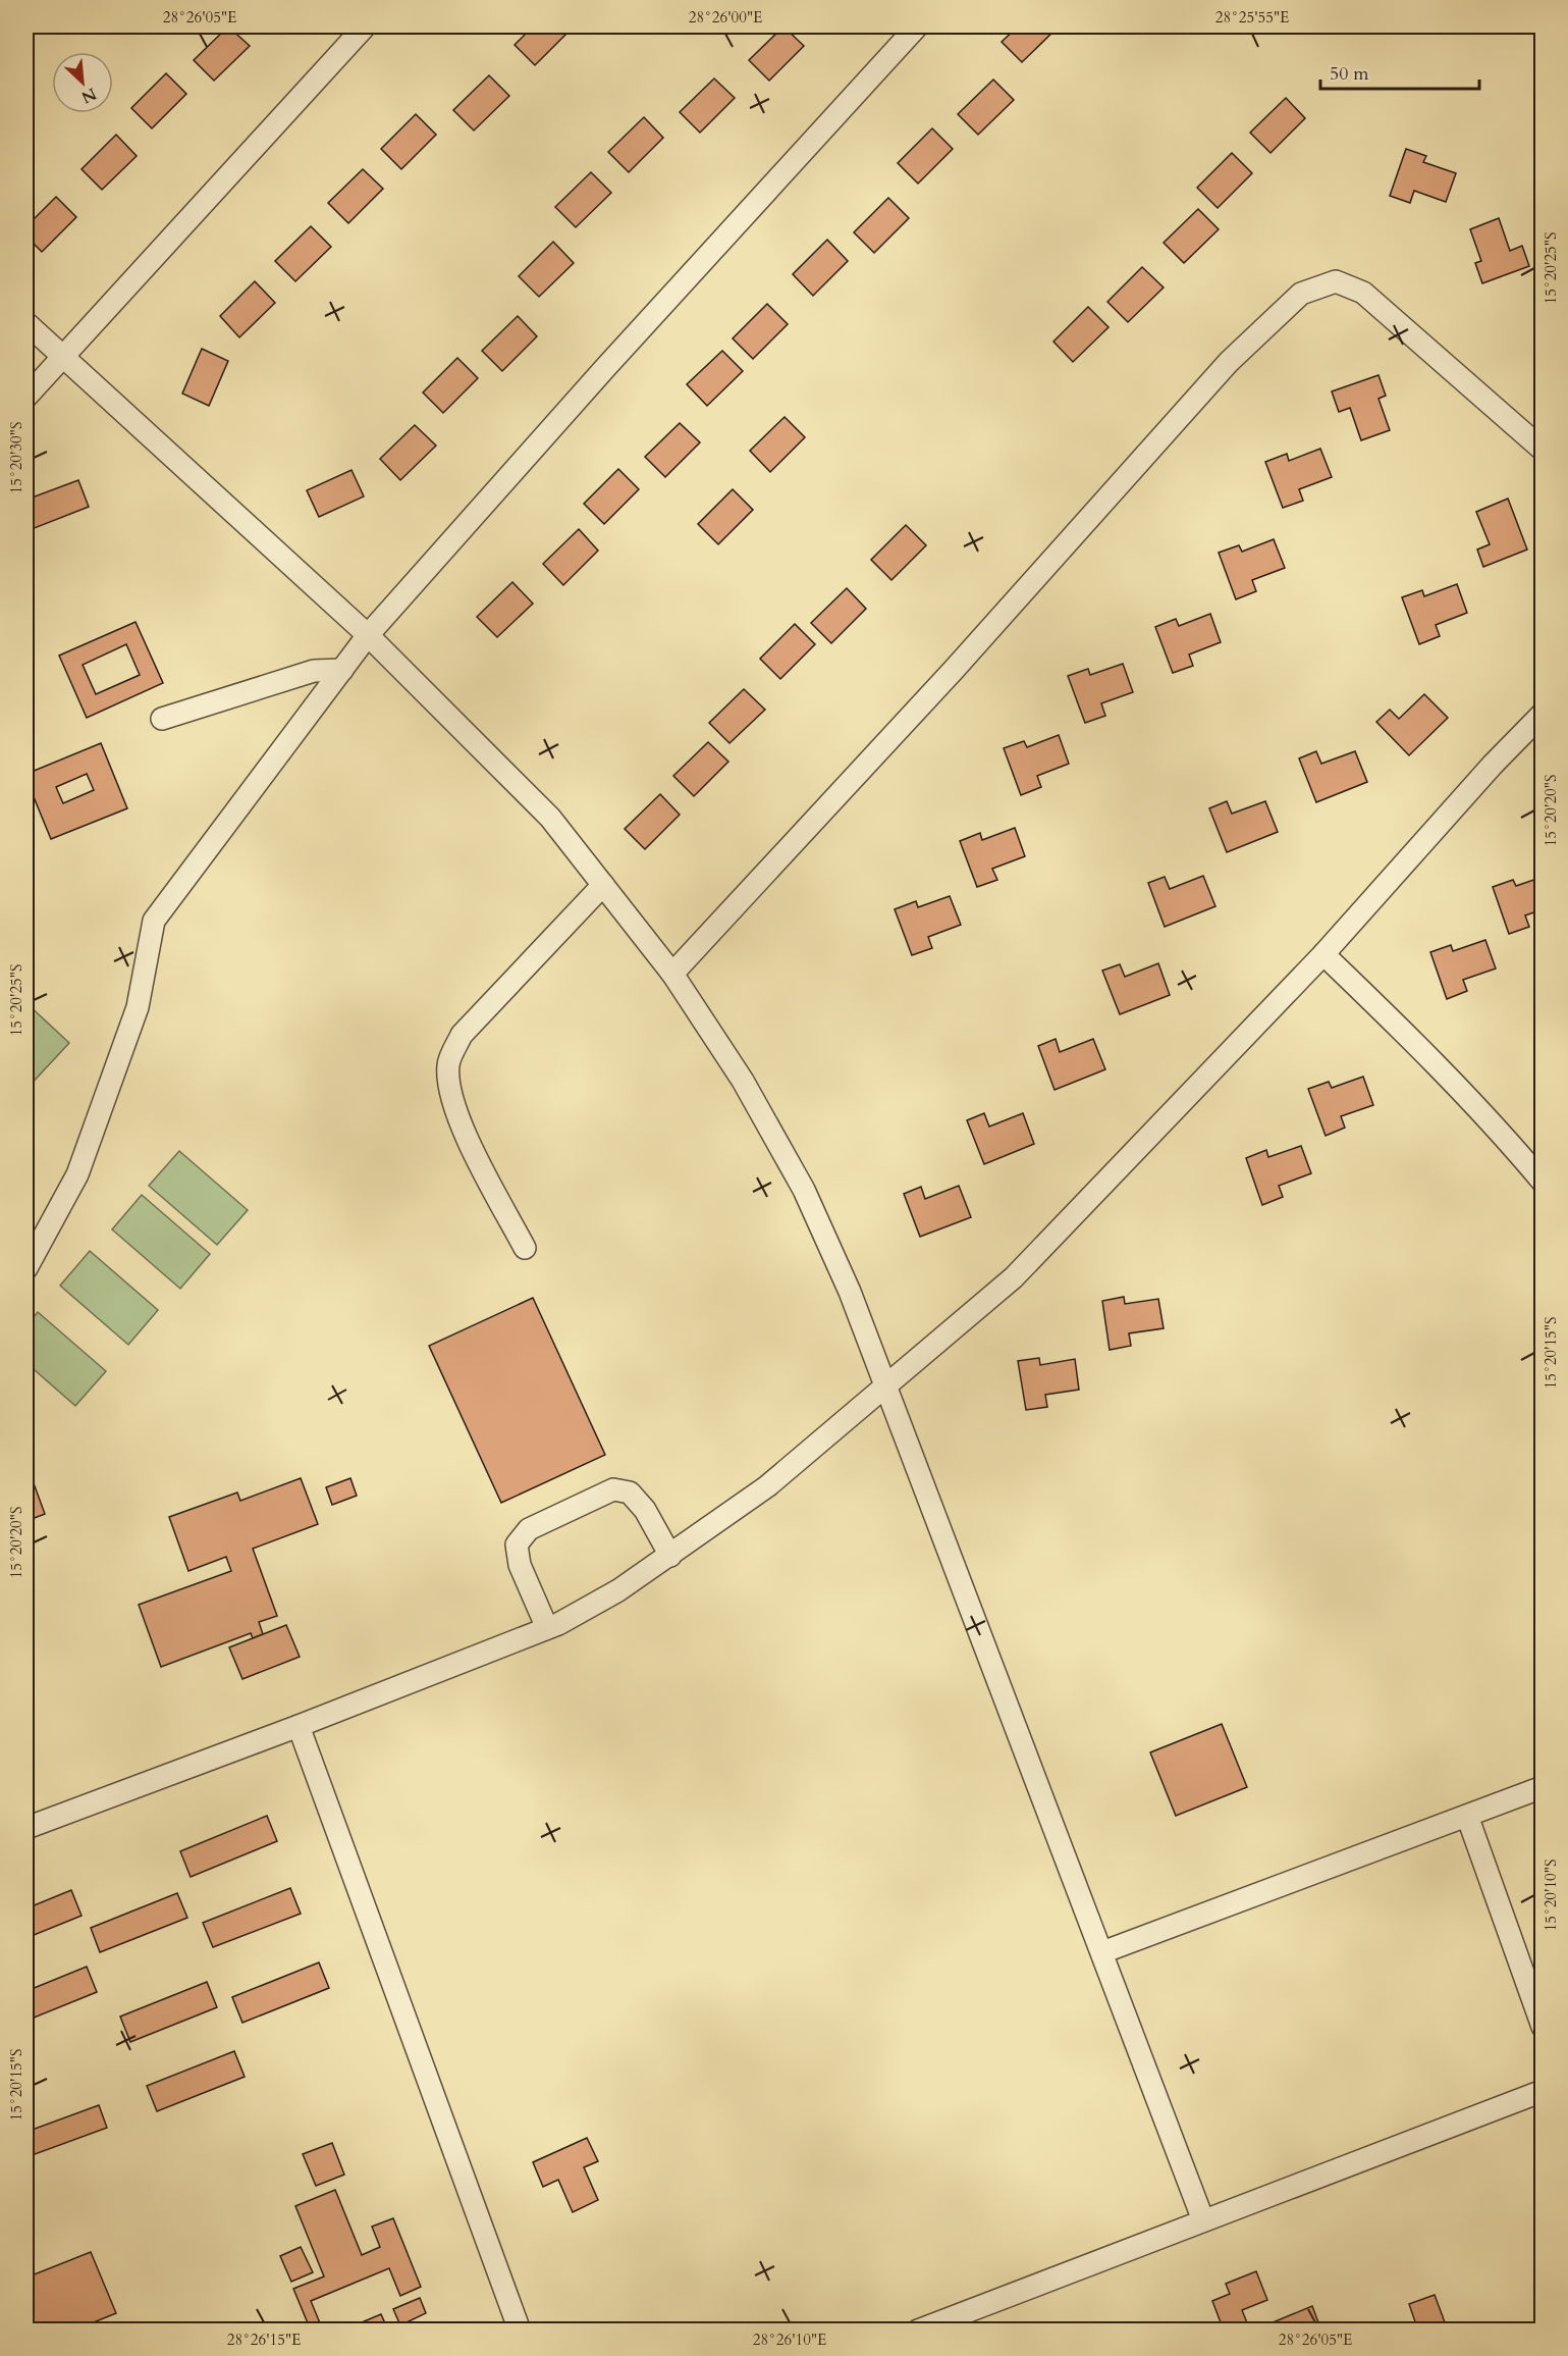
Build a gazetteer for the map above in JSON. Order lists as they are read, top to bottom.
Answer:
{
  "scale_bar": "50 m",
  "north": "bottom right",
  "coordinates": [
    "28°26'05\"E",
    "28°26'00\"E",
    "28°25'55\"E",
    "15°20'25\"S",
    "15°20'30\"S",
    "15°20'20\"S",
    "15°20'15\"S",
    "15°20'10\"S",
    "28°26'15\"E",
    "28°26'10\"E"
  ]
}
